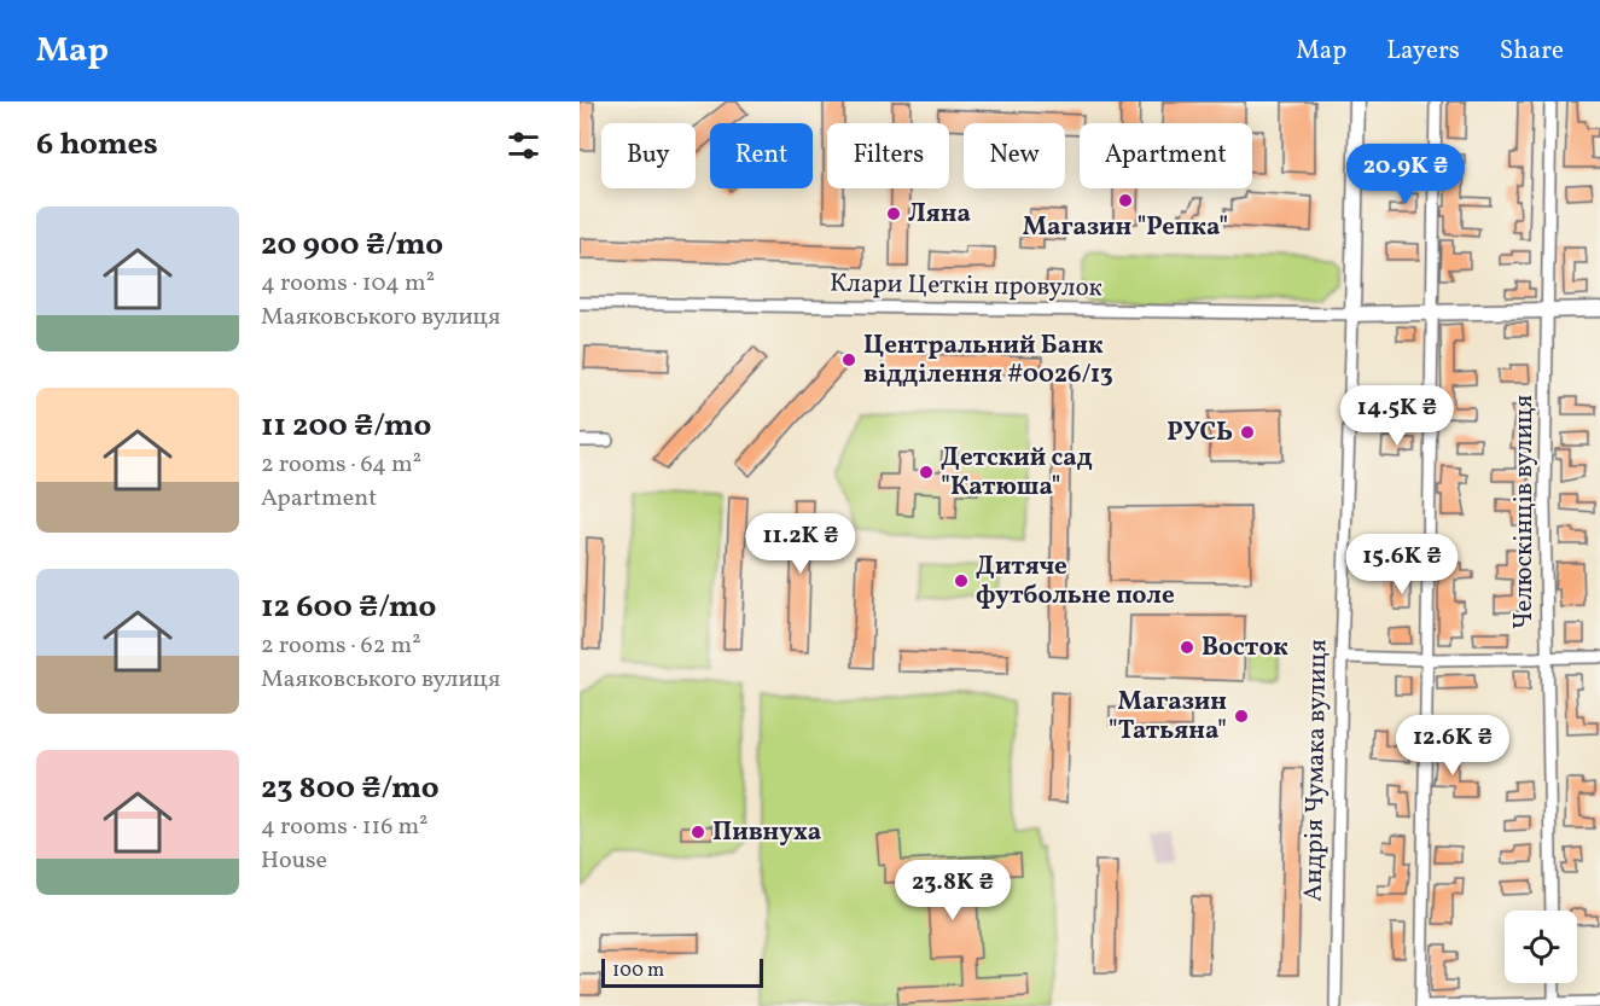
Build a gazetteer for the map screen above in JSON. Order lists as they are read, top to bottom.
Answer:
{
  "streets": {
    "street": ["Клари Цеткін провулок", "Челюскінців вулиця", "Андрія Чумака вулиця"]
  },
  "crossings": [
    ["Клари Цеткін провулок", "Андрія Чумака вулиця"]
  ],
  "places": [
    "Магазин \"Репка\"",
    "Ляна",
    "Центральний Банк відділення #0026/13",
    "РУСЬ",
    "Детский сад \"Катюша\"",
    "Дитяче футбольне поле",
    "Восток",
    "Магазин \"Татьяна\"",
    "Пивнуха"
  ],
  "scale_bar": "100 m",
  "page": {
    "header": "Map",
    "nav": ["Map", "Layers", "Share"],
    "heading": "6 homes",
    "chip": [
      "Buy",
      "Rent",
      "Filters",
      "New",
      "Apartment"
    ],
    "price": [
      "20.9K ₴",
      "14.5K ₴",
      "11.2K ₴",
      "15.6K ₴",
      "12.6K ₴",
      "23.8K ₴"
    ],
    "list": [
      {
        "name": "20 900 ₴/mo",
        "note": "4 rooms · 104 m² · Маяковського вулиця"
      },
      {
        "name": "11 200 ₴/mo",
        "note": "2 rooms · 64 m² · Apartment"
      },
      {
        "name": "12 600 ₴/mo",
        "note": "2 rooms · 62 m² · Маяковського вулиця"
      },
      {
        "name": "23 800 ₴/mo",
        "note": "4 rooms · 116 m² · House"
      }
    ],
    "scale": "100 m"
  }
}
